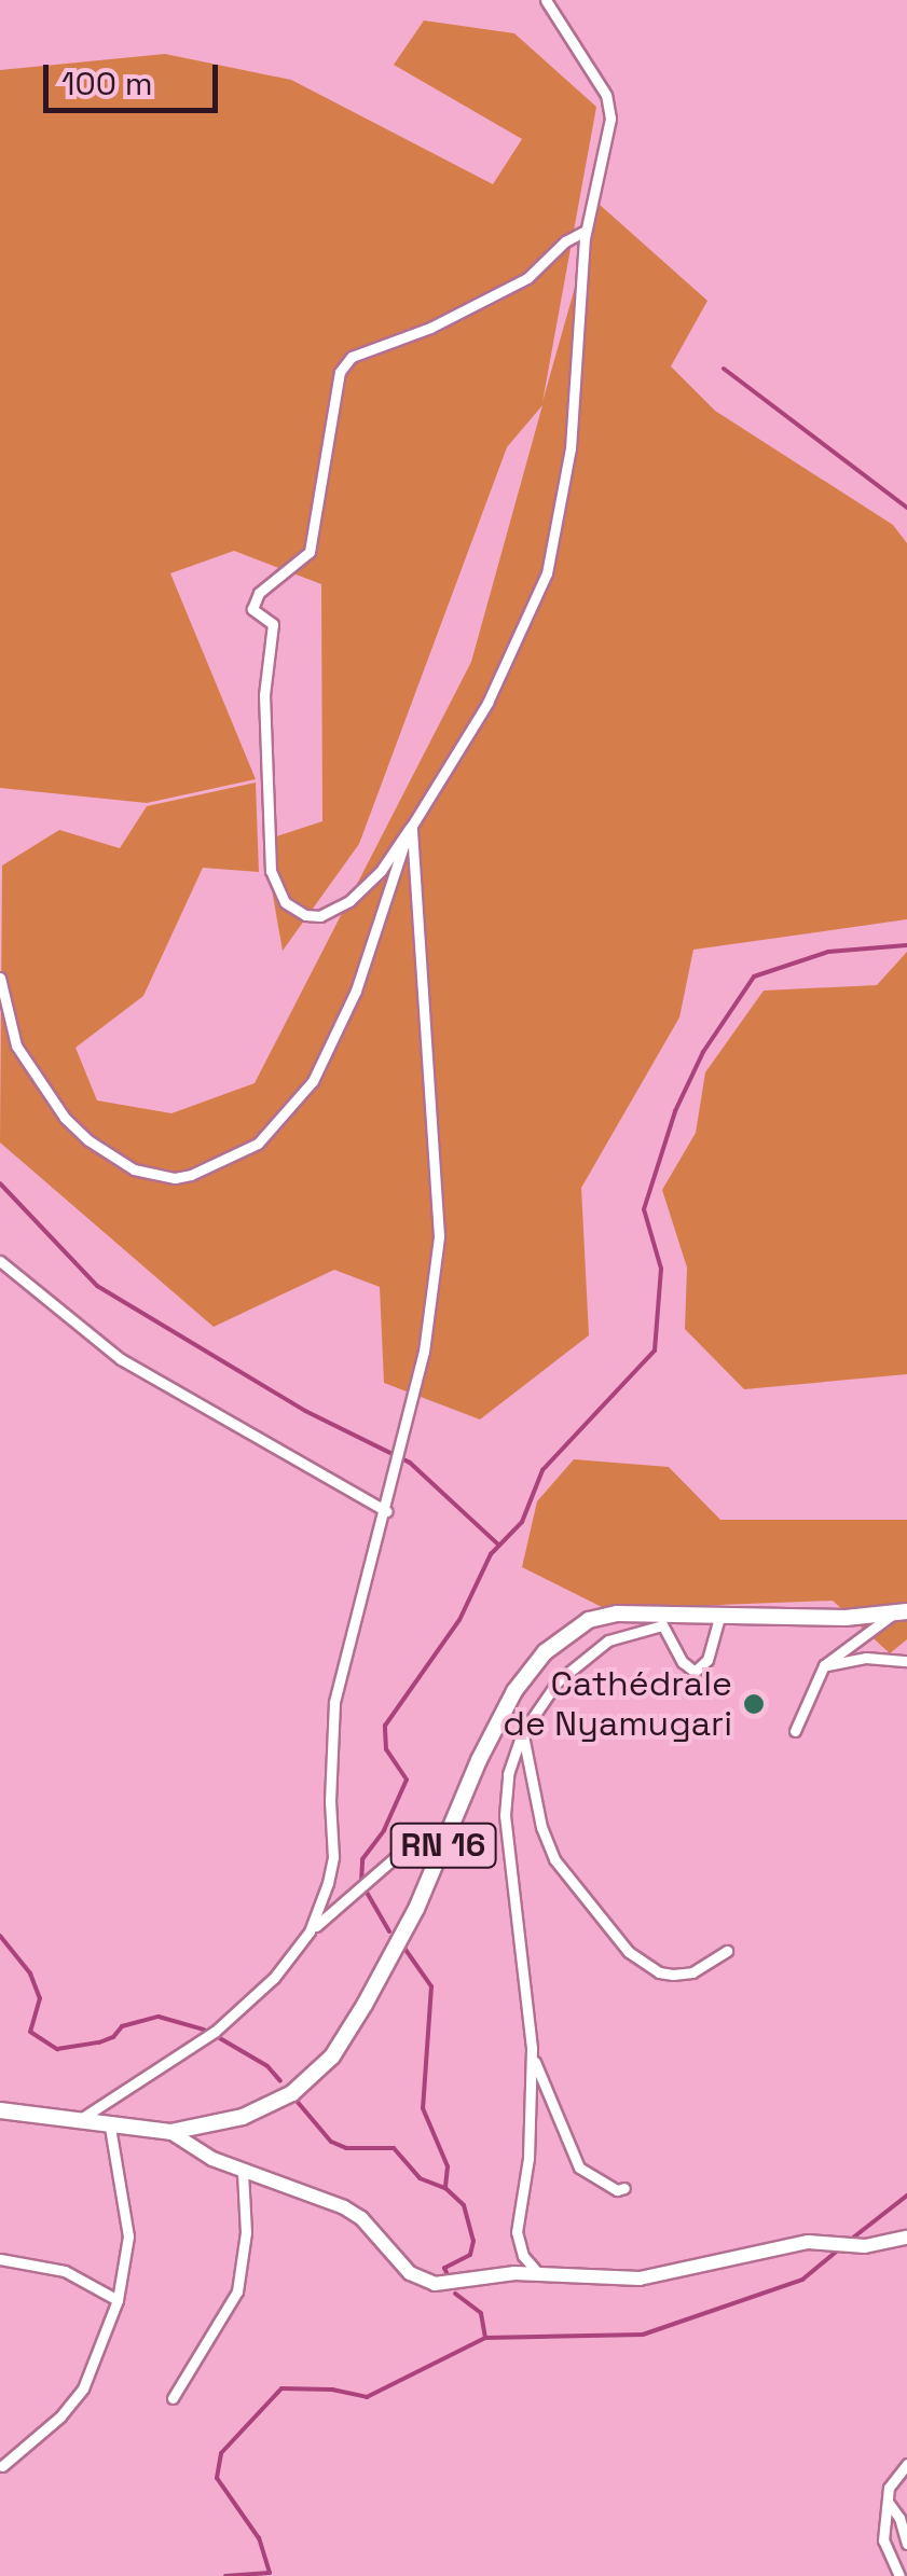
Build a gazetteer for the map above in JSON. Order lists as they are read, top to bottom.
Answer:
{
  "streets": {
    "main road": ["RN 16"]
  },
  "places": ["Cathédrale de Nyamugari"],
  "scale_bar": "100 m"
}
